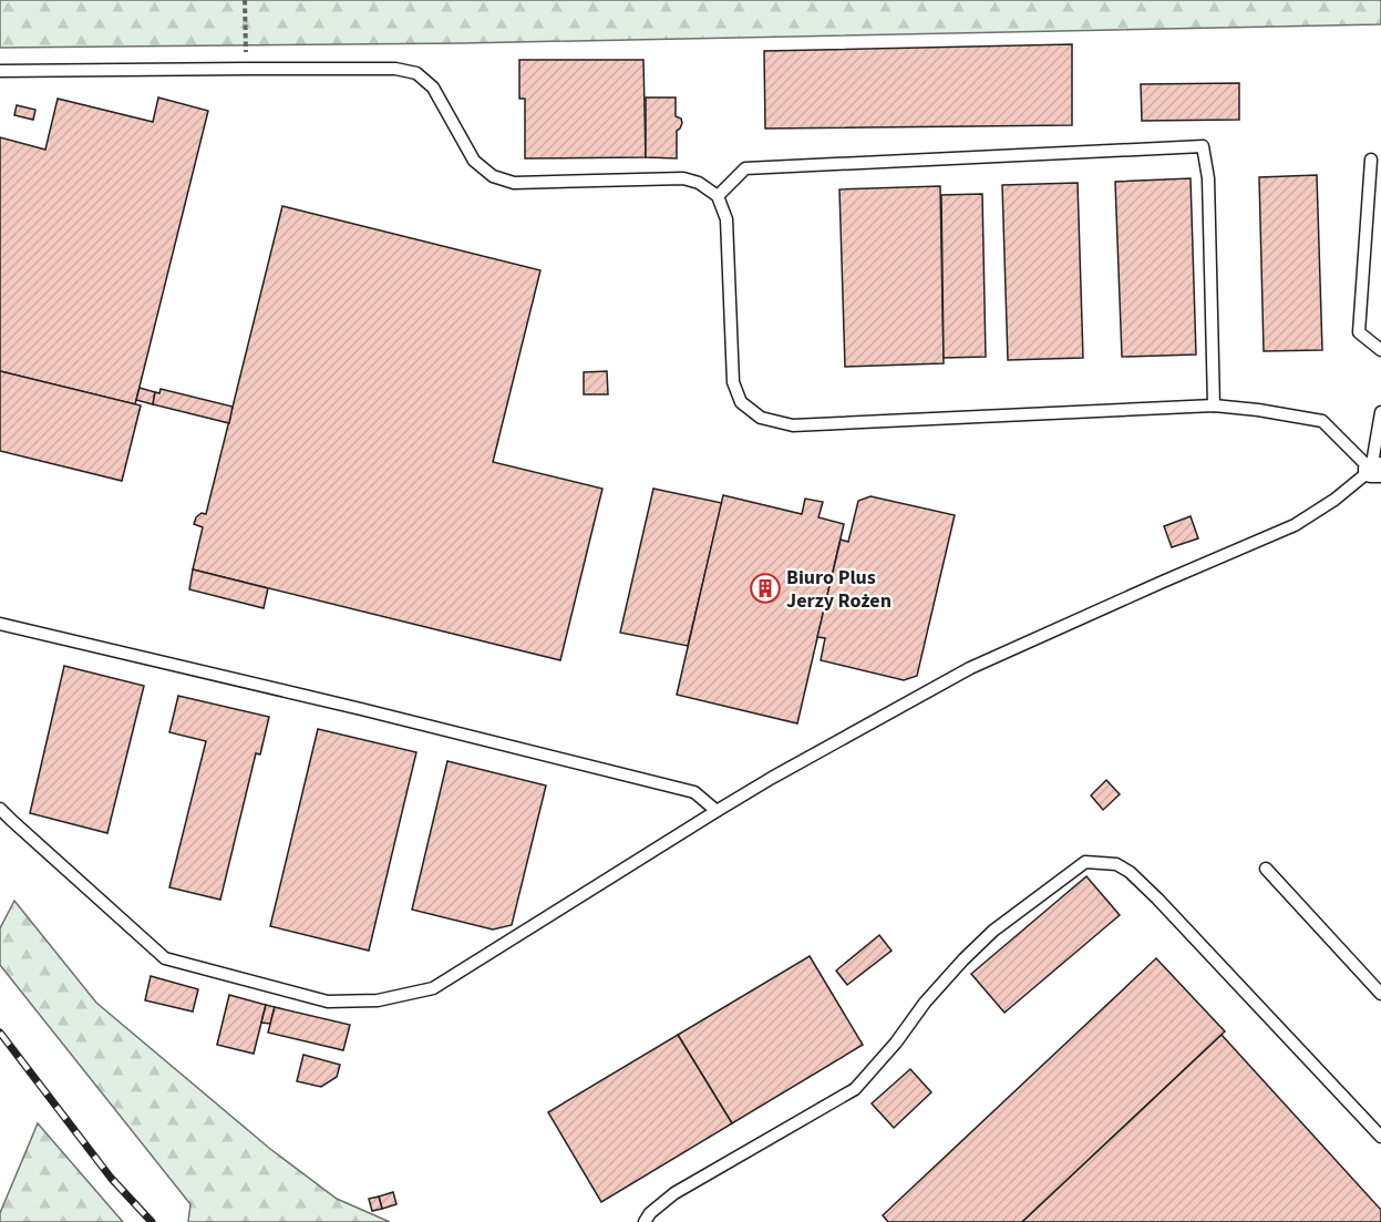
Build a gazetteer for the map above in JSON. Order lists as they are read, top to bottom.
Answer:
{
  "places": {
    "building": ["Biuro Plus Jerzy Rożen"]
  }
}
